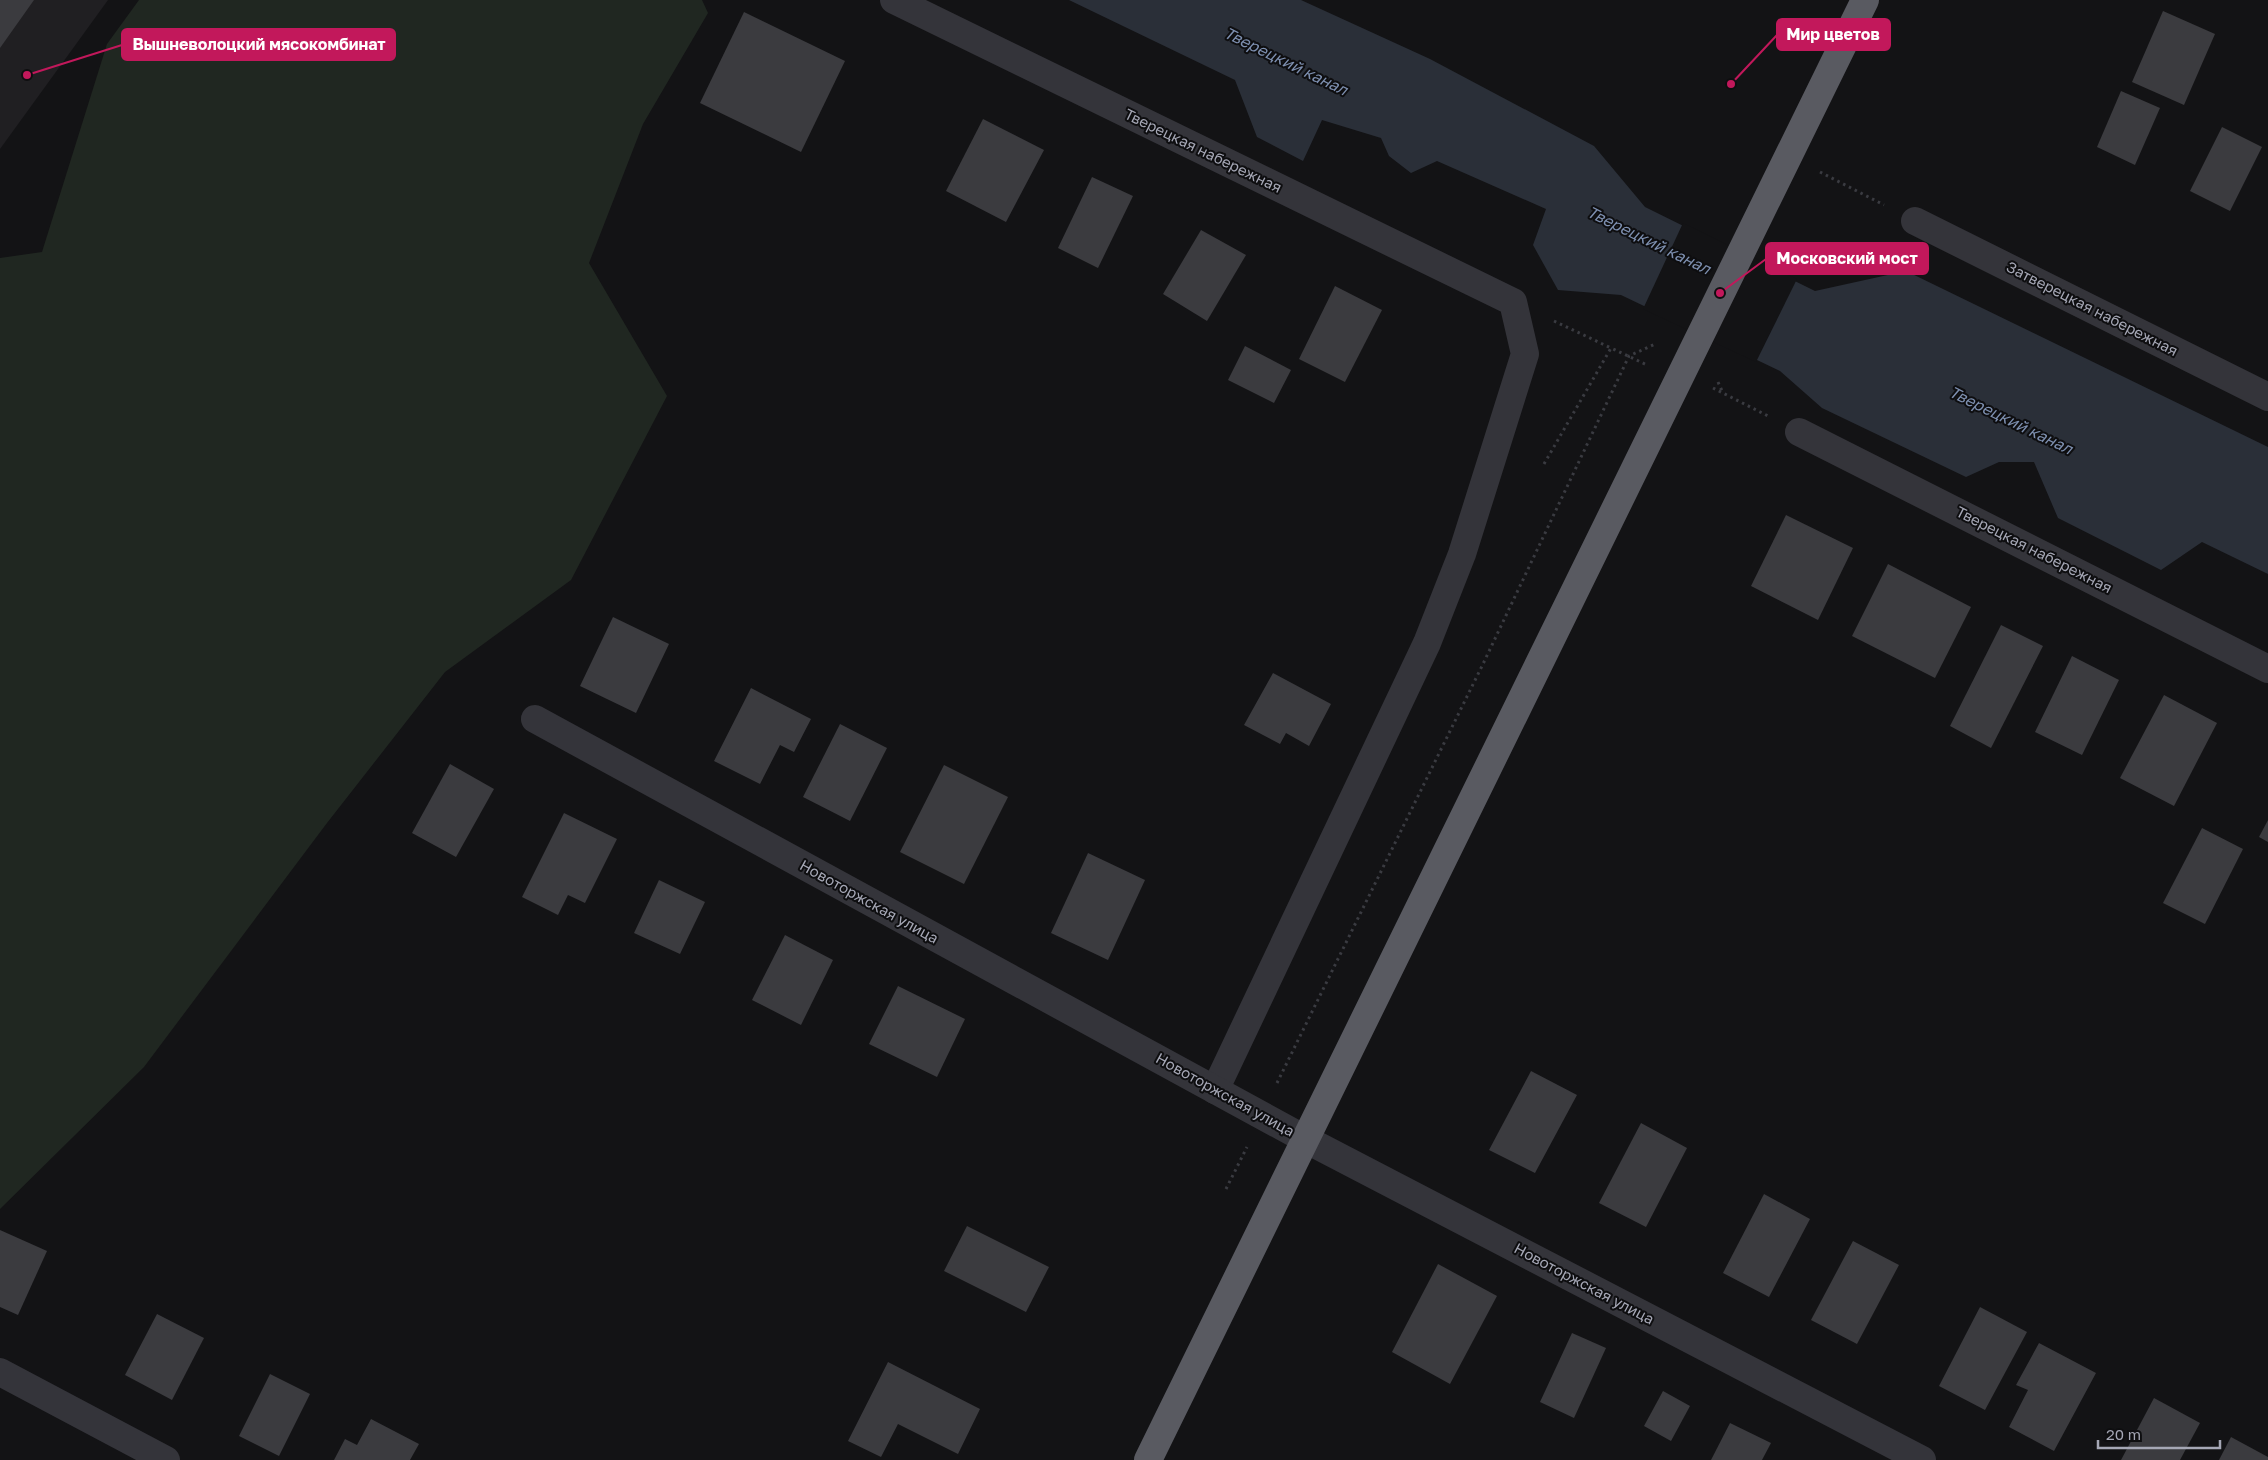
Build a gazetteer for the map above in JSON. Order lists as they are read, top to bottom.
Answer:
{
  "streets": {
    "street": ["Тверецкая набережная", "Затверецкая набережная", "Новоторжская улица"]
  },
  "water": ["Тверецкий канал"],
  "places": ["Вышневолоцкий мясокомбинат", "Мир цветов", "Московский мост"],
  "scale_bar": "20 m"
}
